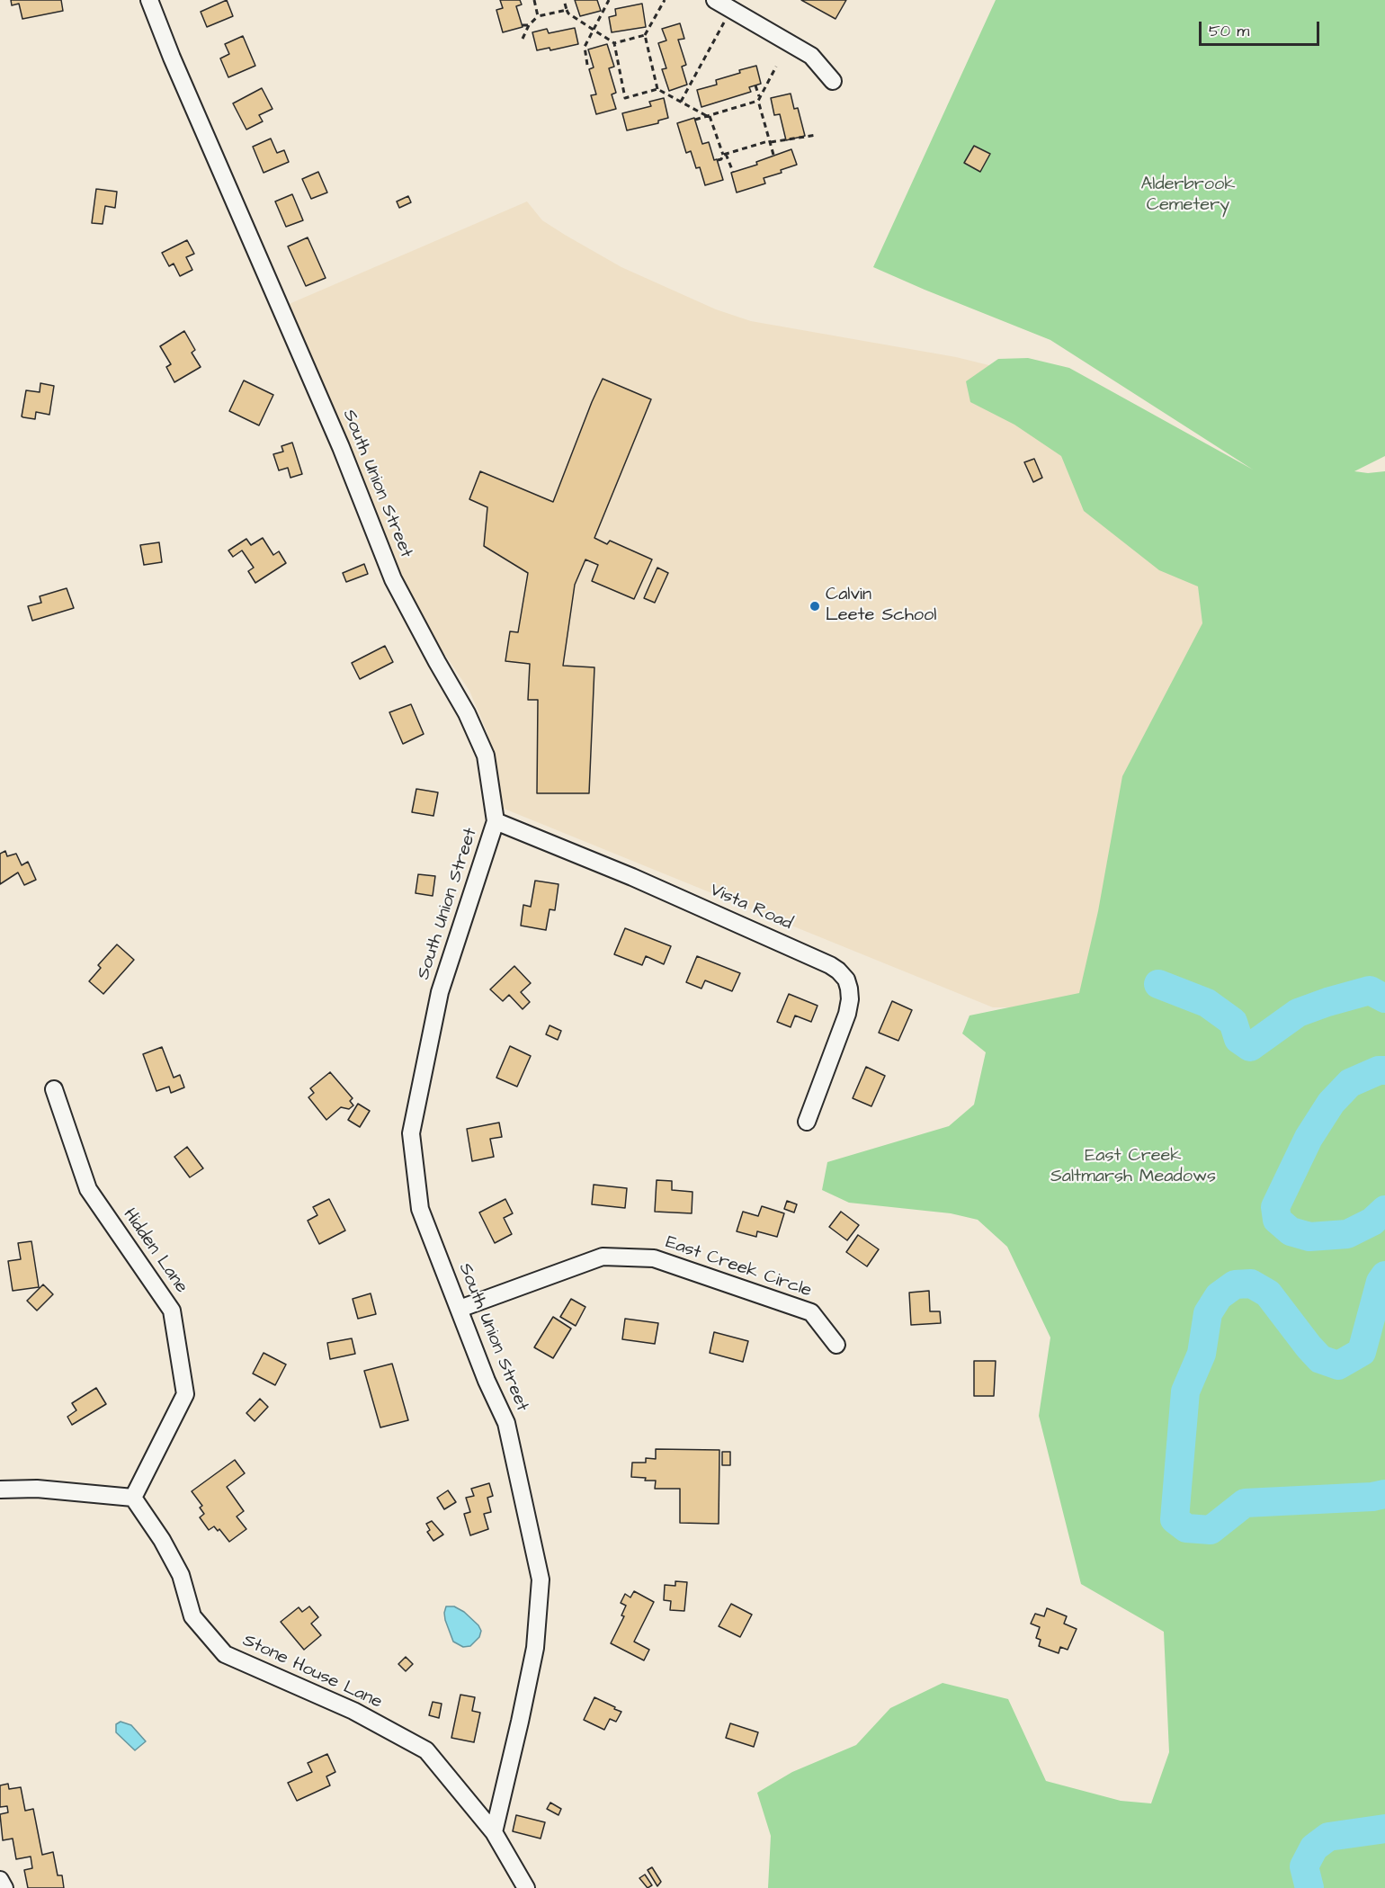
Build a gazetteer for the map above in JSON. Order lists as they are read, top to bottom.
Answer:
{
  "streets": {
    "street": [
      "South Union Street",
      "Vista Road",
      "Hidden Lane",
      "East Creek Circle",
      "Stone House Lane"
    ]
  },
  "crossings": [
    ["South Union Street", "Vista Road"],
    ["South Union Street", "East Creek Circle"],
    ["South Union Street", "Stone House Lane"],
    ["Hidden Lane", "Stone House Lane"]
  ],
  "parks": ["Alderbrook Cemetery", "East Creek Saltmarsh Meadows"],
  "places": ["Calvin Leete School"],
  "scale_bar": "50 m"
}
